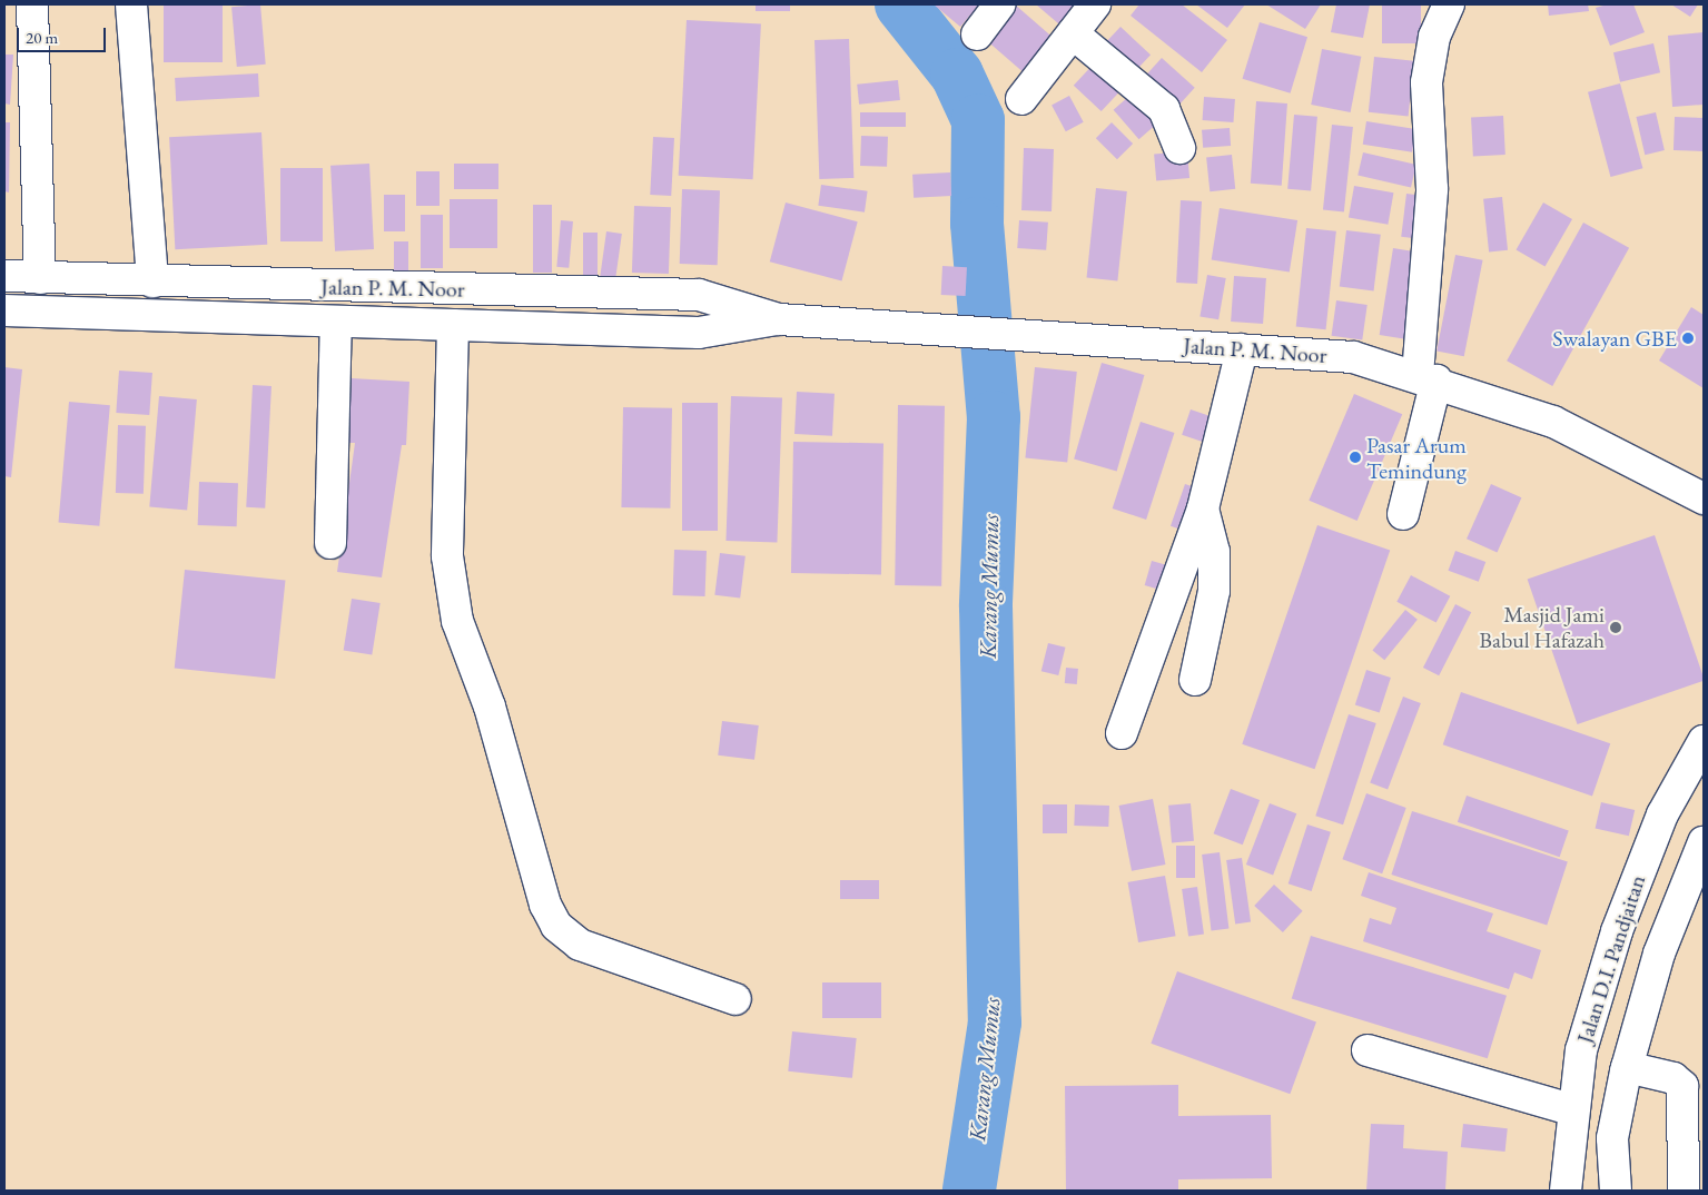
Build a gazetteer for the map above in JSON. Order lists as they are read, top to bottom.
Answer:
{
  "streets": {
    "main road": ["Jalan P. M. Noor", "Jalan D.I. Pandjaitan"]
  },
  "water": ["Karang Mumus"],
  "places": ["Swalayan GBE", "Pasar Arum Temindung", "Masjid Jami Babul Hafazah"],
  "scale_bar": "20 m"
}
